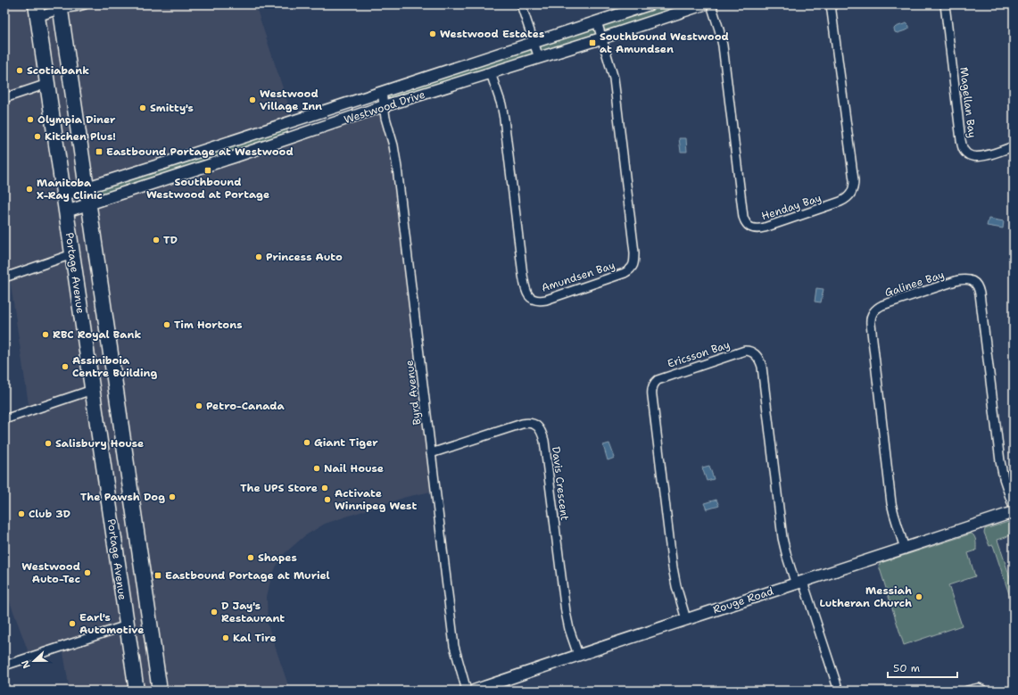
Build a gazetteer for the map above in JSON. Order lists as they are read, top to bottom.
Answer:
{
  "streets": {
    "highway": ["Portage Avenue"],
    "street": [
      "Magellan Bay",
      "Westwood Drive",
      "Henday Bay",
      "Amundsen Bay",
      "Galinee Bay",
      "Ericsson Bay",
      "Byrd Avenue",
      "Davis Crescent",
      "Rouge Road"
    ]
  },
  "crossings": [
    ["Westwood Drive", "Portage Avenue"],
    ["Westwood Drive", "Amundsen Bay"],
    ["Westwood Drive", "Byrd Avenue"],
    ["Galinee Bay", "Rouge Road"],
    ["Ericsson Bay", "Rouge Road"],
    ["Byrd Avenue", "Davis Crescent"],
    ["Davis Crescent", "Rouge Road"]
  ],
  "places": {
    "other": [
      "Westwood Estates",
      "Scotiabank",
      "Westwood Village Inn",
      "Smitty's",
      "Olympia Diner",
      "Kitchen Plus!",
      "Manitoba X-Ray Clinic",
      "TD",
      "Princess Auto",
      "Tim Hortons",
      "RBC Royal Bank",
      "Assiniboia Centre Building",
      "Petro-Canada",
      "Giant Tiger",
      "Salisbury House",
      "Nail House",
      "The UPS Store",
      "The Pawsh Dog",
      "Activate Winnipeg West",
      "Club 3D",
      "Shapes",
      "Westwood Auto-Tec",
      "Messiah Lutheran Church",
      "D Jay's Restaurant",
      "Earl's Automotive",
      "Kal Tire"
    ],
    "transit": [
      "Southbound Westwood at Amundsen",
      "Eastbound Portage at Westwood",
      "Southbound Westwood at Portage",
      "Eastbound Portage at Muriel"
    ]
  },
  "scale_bar": "50 m",
  "north": "left"
}
